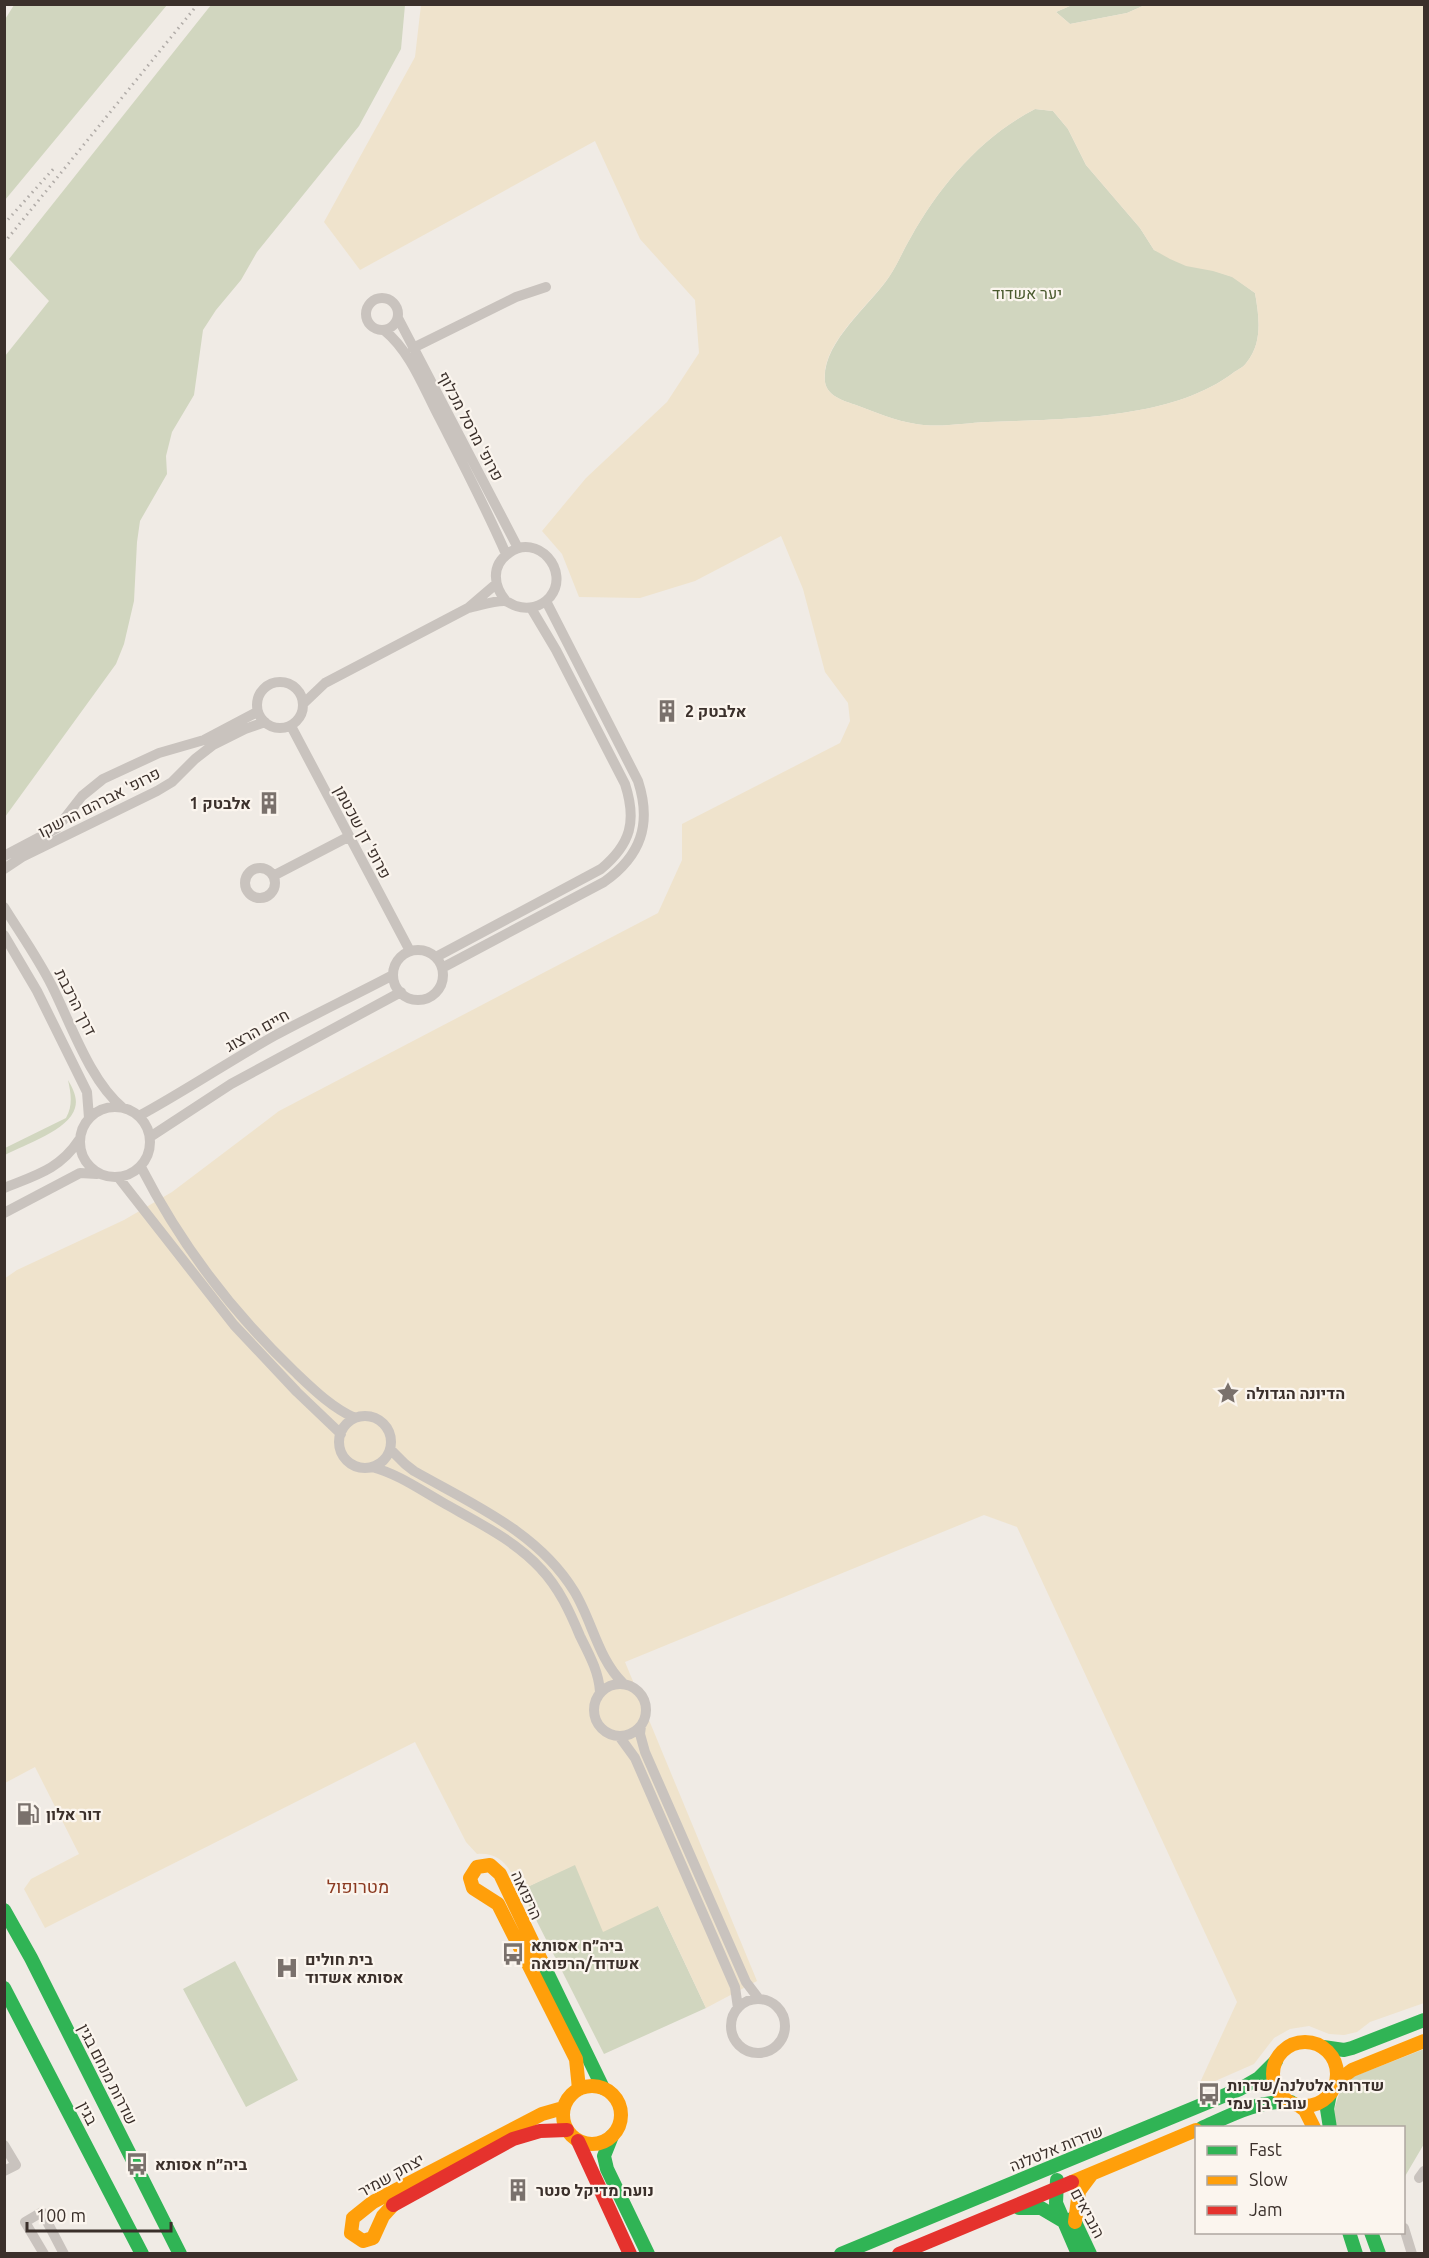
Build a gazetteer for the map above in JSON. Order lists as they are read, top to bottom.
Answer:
{
  "streets": {
    "main road": [
      "הרפואה",
      "שדרות מנחם בגין",
      "בגין",
      "שדרות אלטלנה",
      "יצחק שמיר",
      "הנביאים"
    ],
    "street": [
      "פרופ' מרסל מכלוף",
      "פרופ' אברהם הרשקו",
      "פרופ' דן שכטמן",
      "דרך הרכבת",
      "חיים הרצוג"
    ]
  },
  "crossings": [
    ["פרופ' אברהם הרשקו", "פרופ' דן שכטמן"],
    ["פרופ' דן שכטמן", "חיים הרצוג"],
    ["דרך הרכבת", "חיים הרצוג"],
    ["הרפואה", "יצחק שמיר"],
    ["שדרות אלטלנה", "הנביאים"]
  ],
  "districts": ["מטרופול"],
  "parks": ["יער אשדוד"],
  "places": {
    "building": ["אלבטק 2", "אלבטק 1", "נועה מדיקל סנטר"],
    "place": ["הדיונה הגדולה"],
    "fuel station": ["דור אלון"],
    "bus stop": ["ביה״ח אסותא אשדוד/הרפואה", "שדרות אלטלנה/שדרות עובד בן עמי", "ביה״ח אסותא"],
    "hospital": ["בית חולים אסותא אשדוד"]
  },
  "legend": ["Fast", "Slow", "Jam"],
  "scale_bar": "100 m"
}
